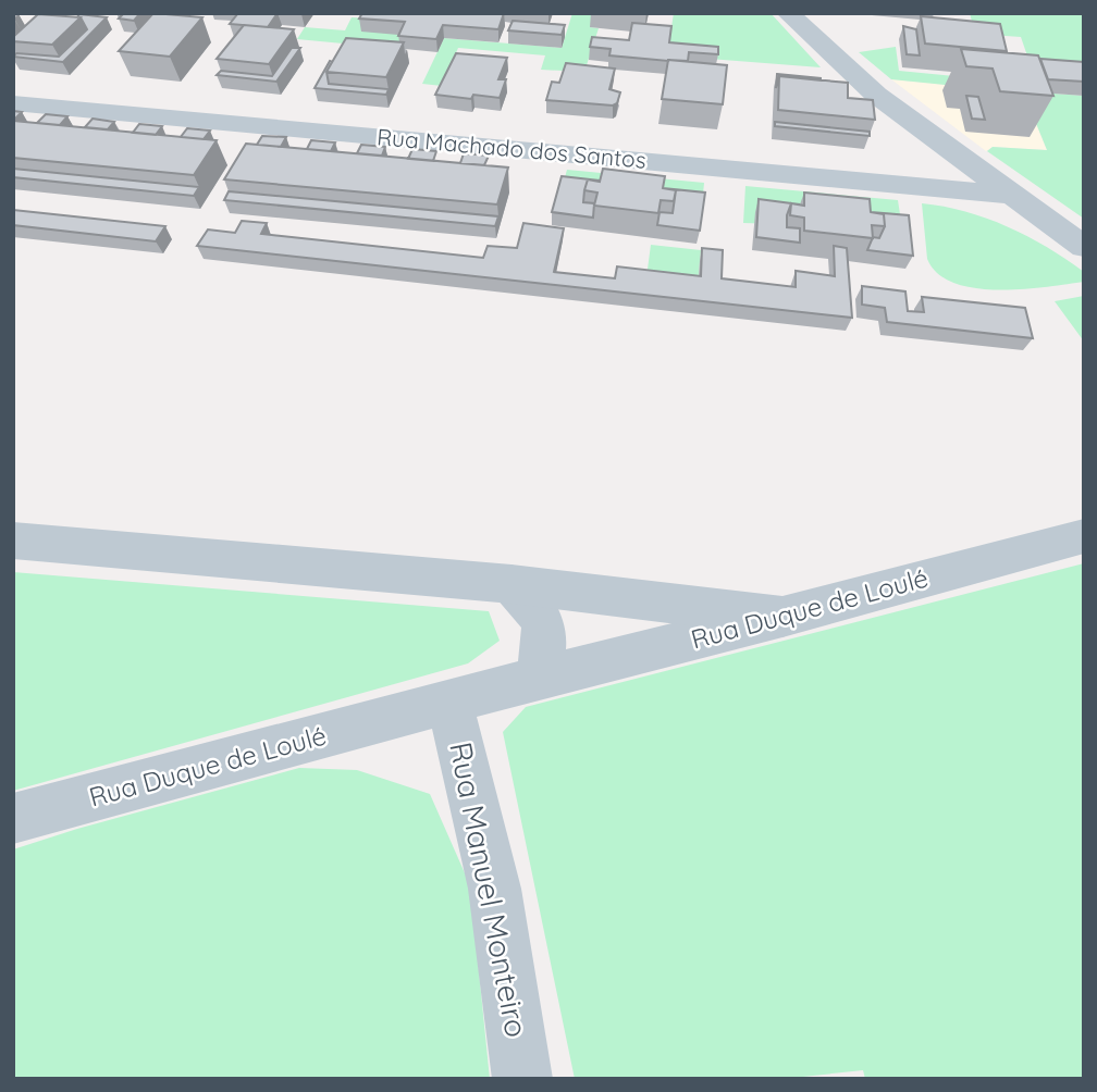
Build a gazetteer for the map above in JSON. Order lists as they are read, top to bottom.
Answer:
{
  "streets": {
    "street": ["Rua Machado dos Santos", "Rua Duque de Loulé", "Rua Manuel Monteiro"]
  },
  "crossings": [
    ["Rua Duque de Loulé", "Rua Manuel Monteiro"]
  ]
}
